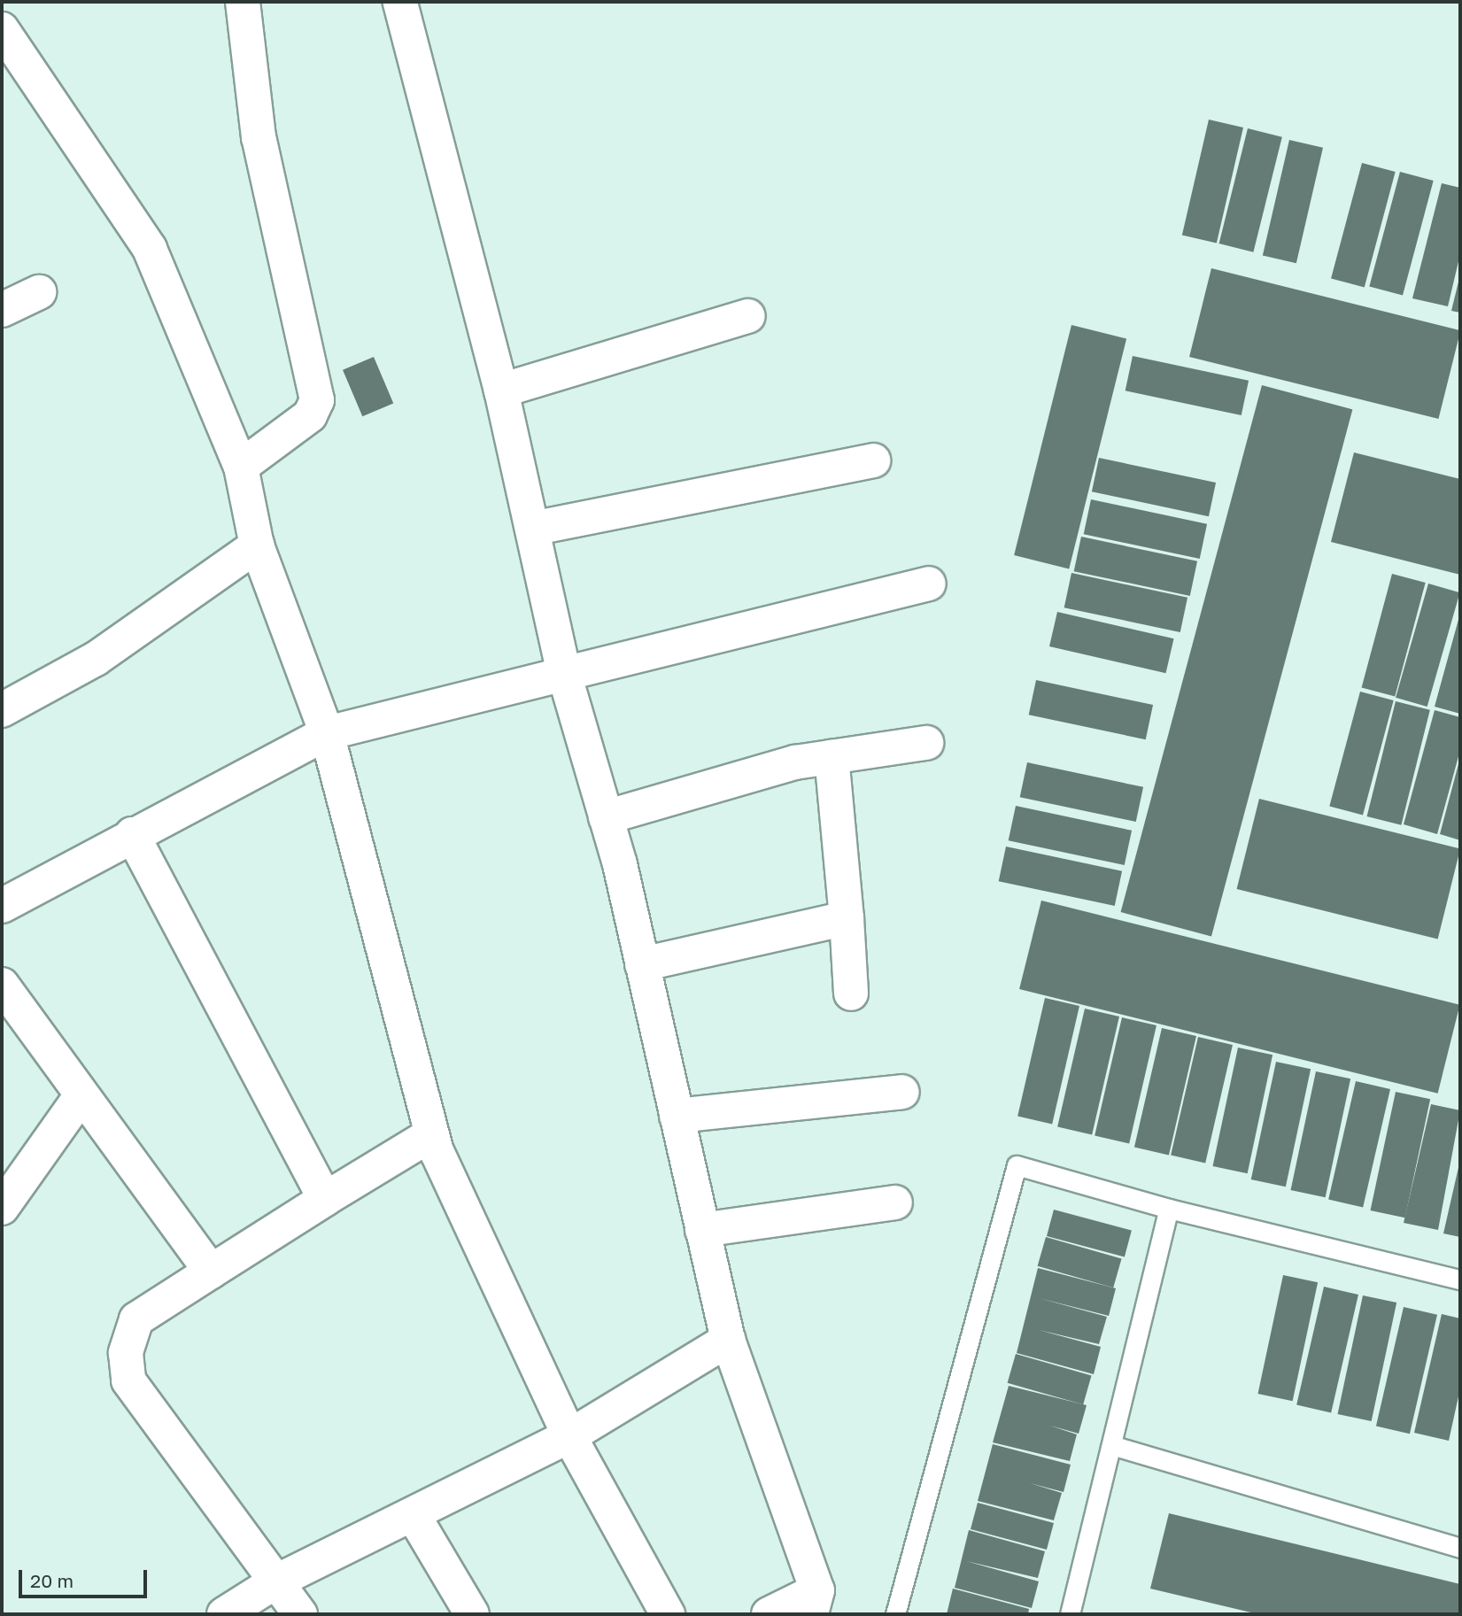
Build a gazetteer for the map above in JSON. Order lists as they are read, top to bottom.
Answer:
{
  "scale_bar": "20 m"
}
